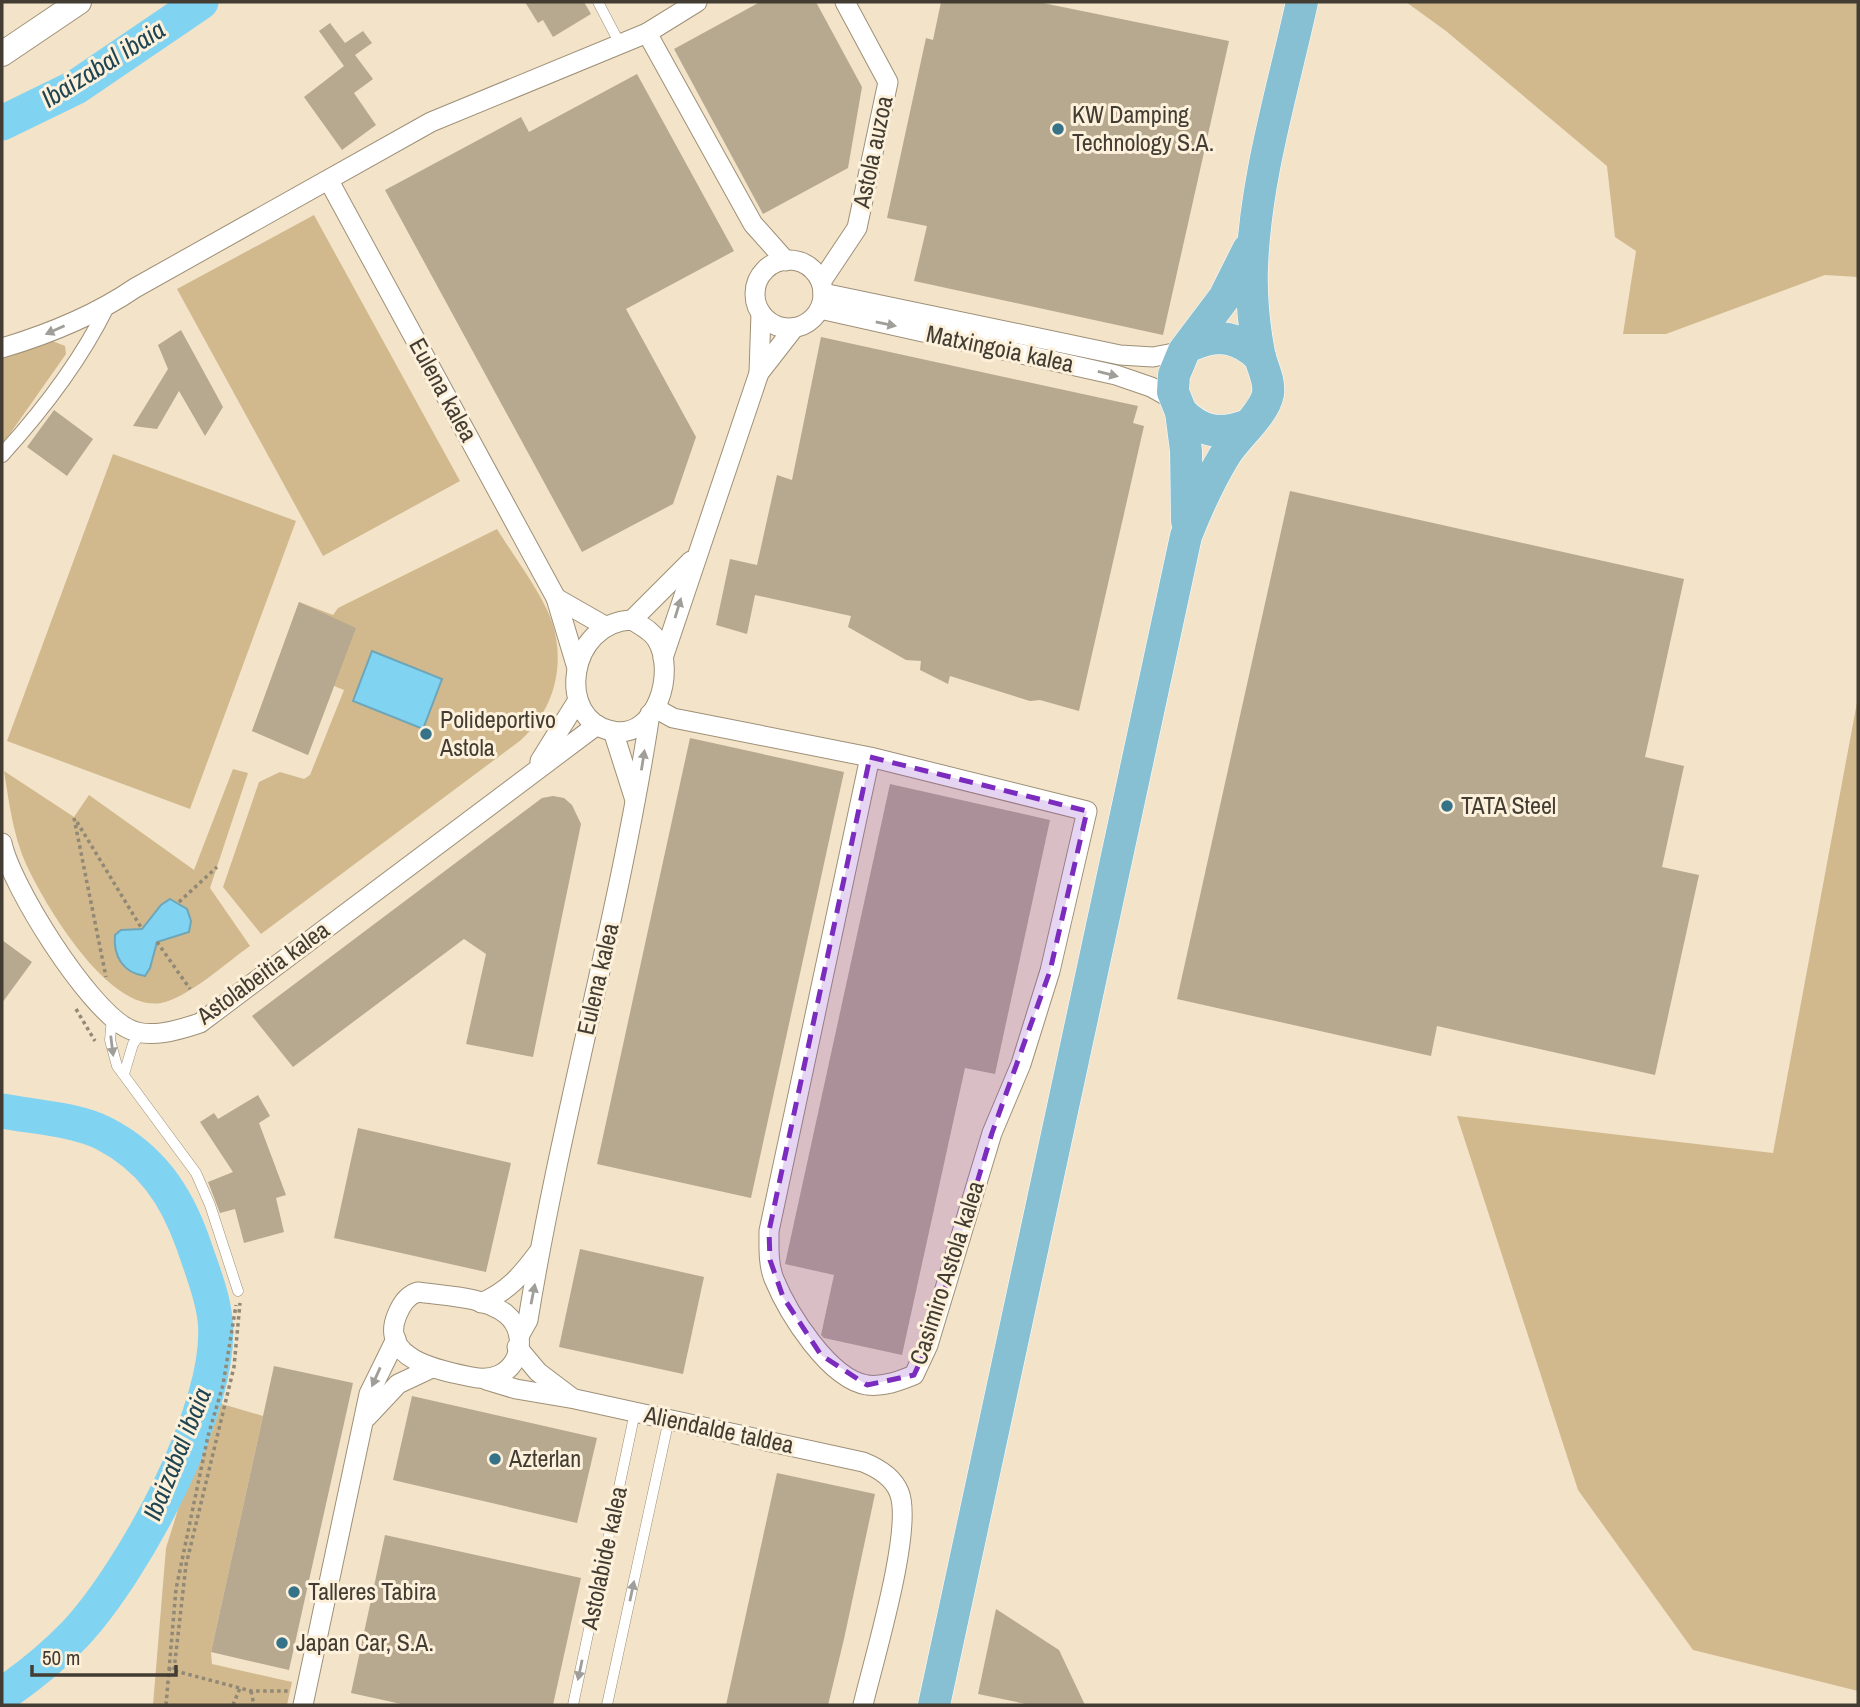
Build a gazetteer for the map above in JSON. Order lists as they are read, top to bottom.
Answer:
{
  "streets": {
    "street": [
      "Astola auzoa",
      "Matxingoia kalea",
      "Eulena kalea",
      "Astolabeitia kalea",
      "Casimiro Astola kalea",
      "Aliendalde taldea"
    ],
    "lane": ["Astolabide kalea"]
  },
  "crossings": [
    ["Astola auzoa", "Matxingoia kalea"],
    ["Eulena kalea", "Astolabeitia kalea"],
    ["Eulena kalea", "Casimiro Astola kalea"],
    ["Astolabeitia kalea", "Casimiro Astola kalea"],
    ["Aliendalde taldea", "Astolabide kalea"]
  ],
  "water": ["Ibaizabal ibaia"],
  "places": [
    "KW Damping Technology S.A.",
    "Polideportivo Astola",
    "TATA Steel",
    "Azterlan",
    "Talleres Tabira",
    "Japan Car, S.A."
  ],
  "scale_bar": "50 m"
}
